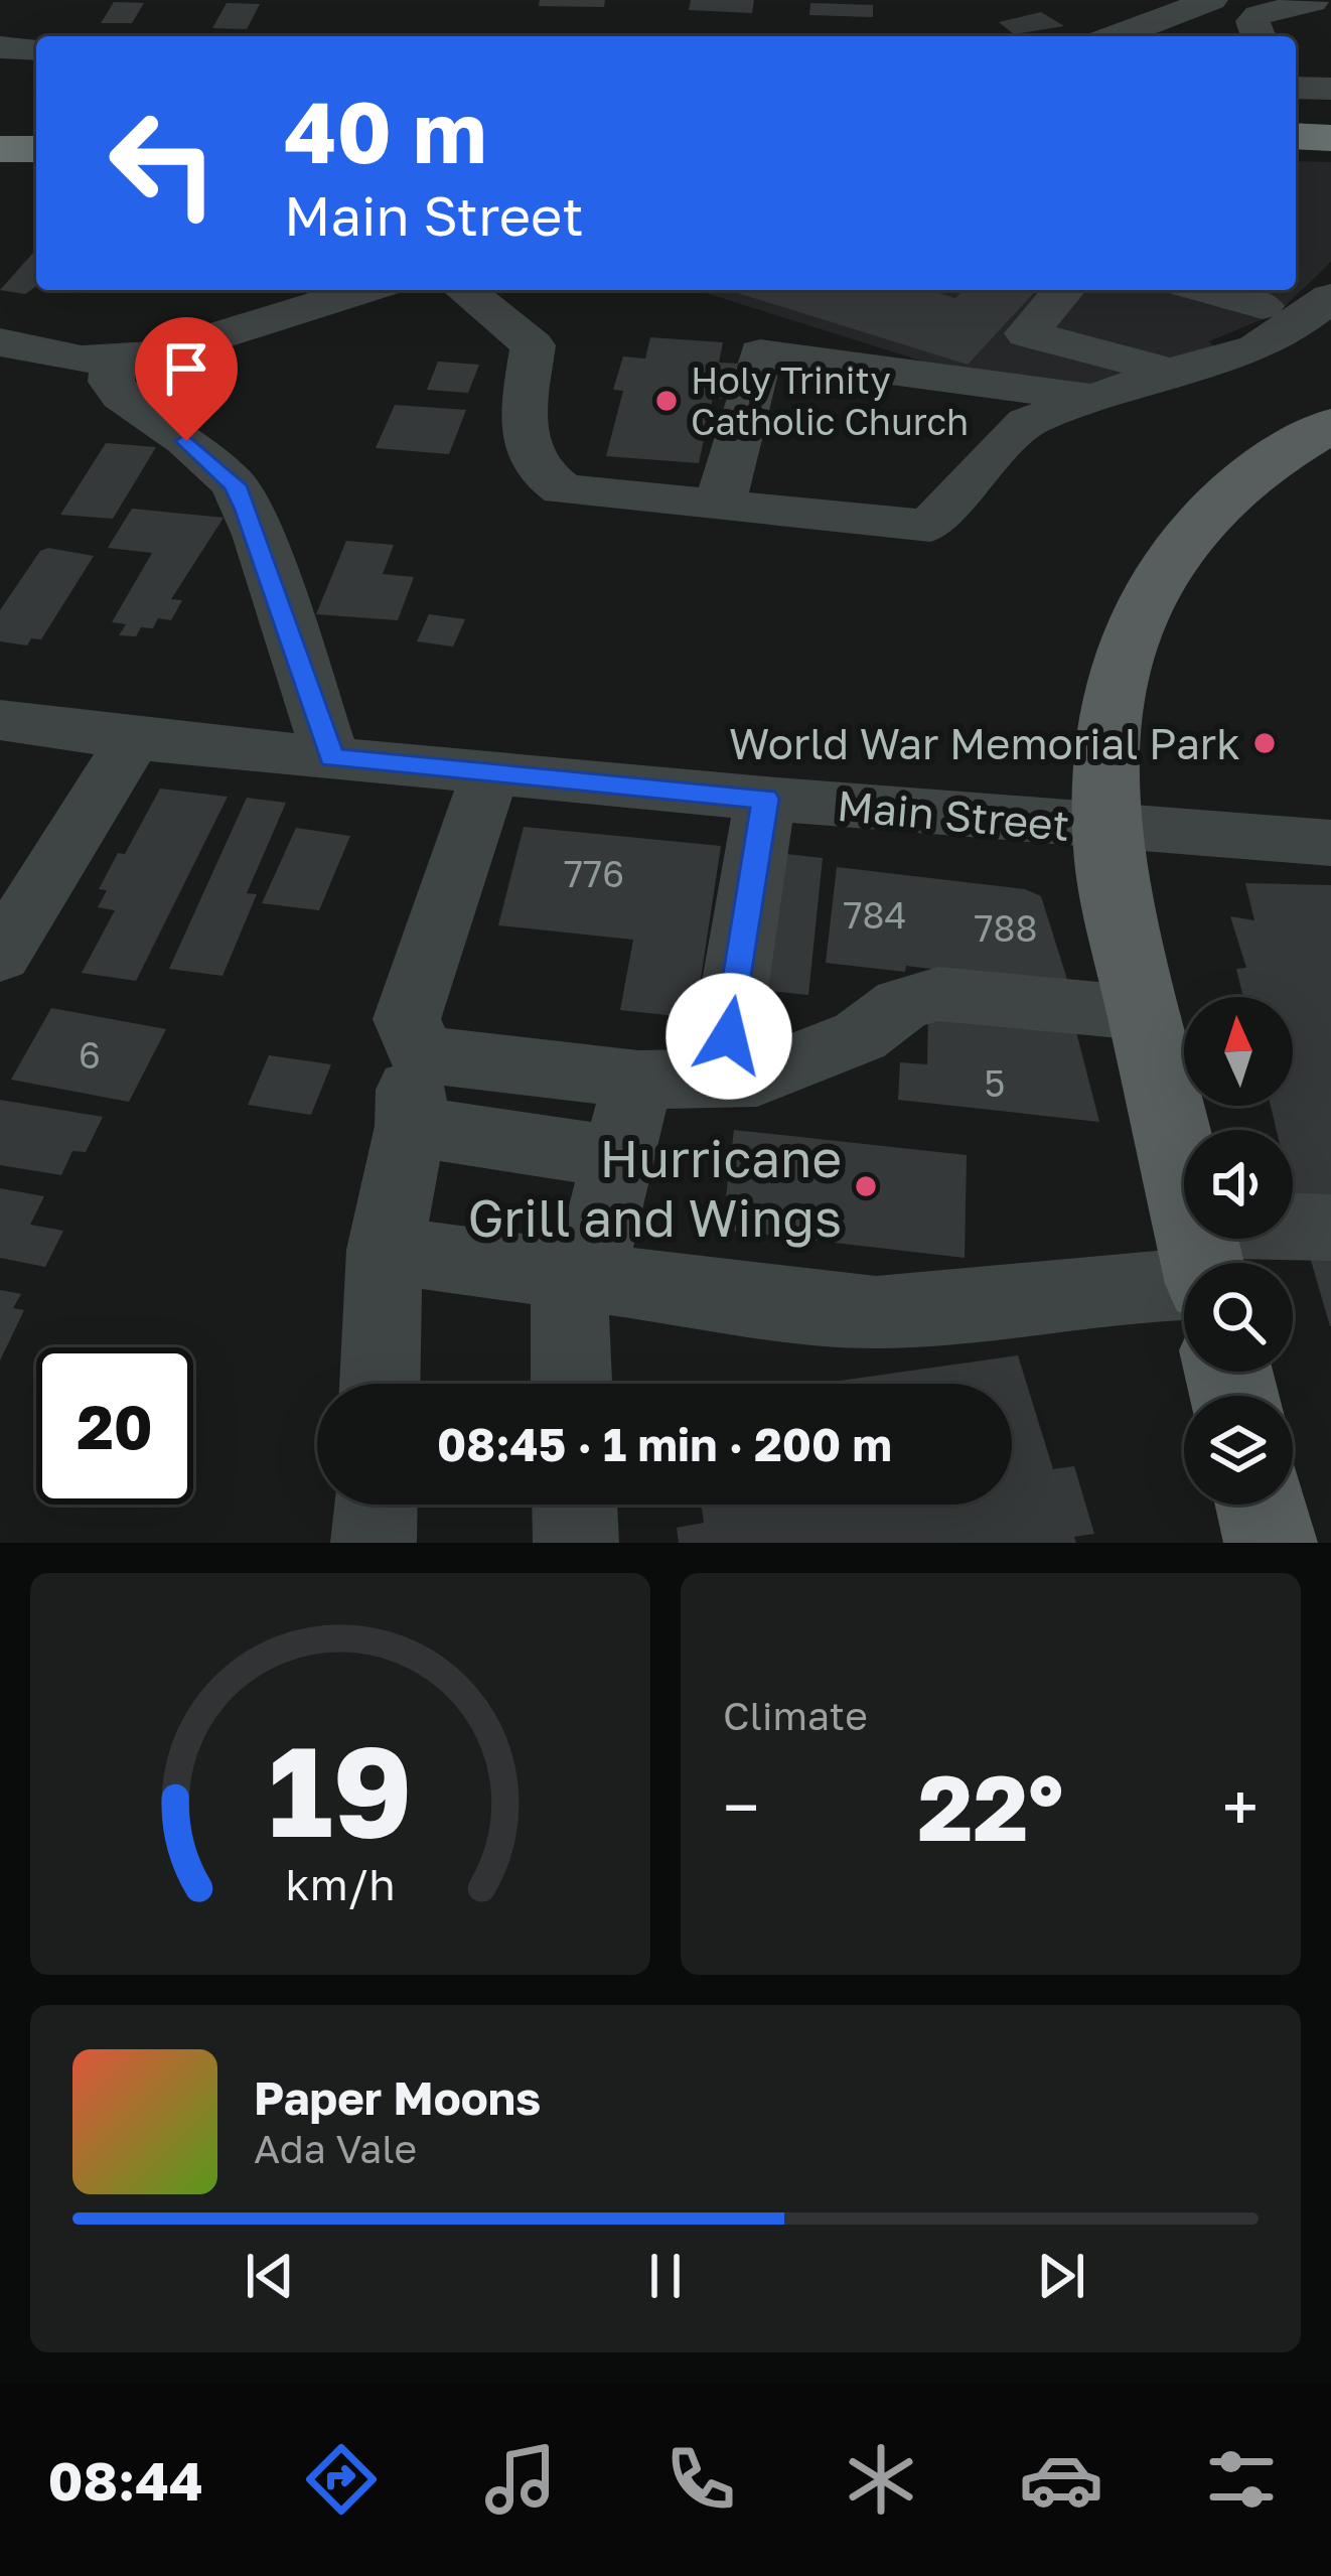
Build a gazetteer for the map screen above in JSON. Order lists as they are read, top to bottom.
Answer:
{
  "streets": {
    "street": ["Main Street"]
  },
  "places": ["Holy Trinity Catholic Church", "World War Memorial Park", "Hurricane Grill and Wings"],
  "house_numbers": [
    "776",
    "784",
    "788",
    "6",
    "5"
  ],
  "north": "top",
  "page": {
    "turn": ["40 m", "Main Street"],
    "limit": "20",
    "trip": "08:45 · 1 min · 200 m",
    "tile": "Climate",
    "heat": ["−", "22°", "+"],
    "song": ["Paper Moons", "Ada Vale"],
    "tabs": "08:44",
    "gauge": ["19", "km/h"]
  }
}
